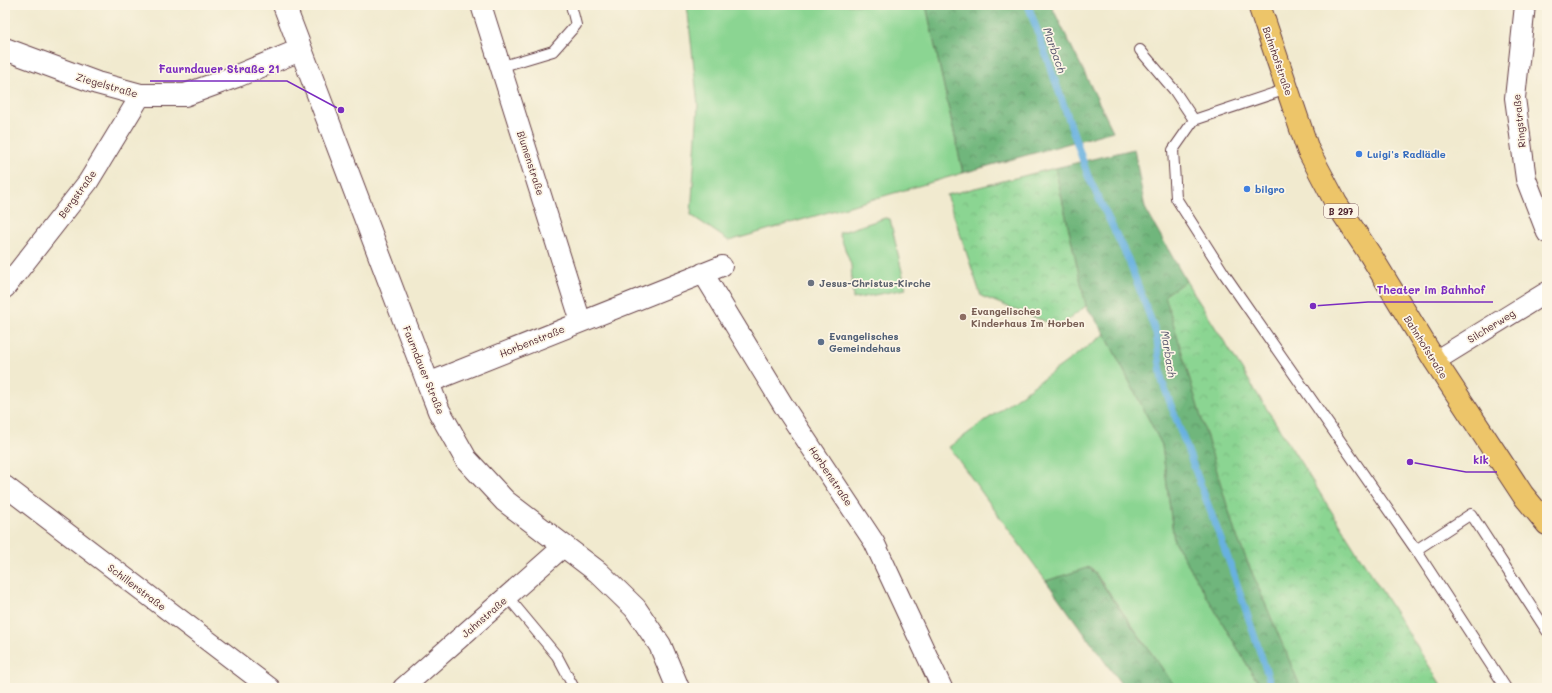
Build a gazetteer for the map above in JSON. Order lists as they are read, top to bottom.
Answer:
{
  "streets": {
    "main road": ["Bahnhofstraße", "B 297"],
    "street": [
      "Ziegelstraße",
      "Ringstraße",
      "Blumenstraße",
      "Bergstraße",
      "Silcherweg",
      "Horbenstraße",
      "Faurndauer Straße",
      "Schillerstraße",
      "Jahnstraße"
    ]
  },
  "crossings": [
    ["Bahnhofstraße", "Silcherweg"],
    ["Ziegelstraße", "Bergstraße"],
    ["Ziegelstraße", "Faurndauer Straße"],
    ["Blumenstraße", "Horbenstraße"],
    ["Horbenstraße", "Faurndauer Straße"],
    ["Faurndauer Straße", "Jahnstraße"]
  ],
  "water": ["Marbach"],
  "places": [
    "Faurndauer Straße 21",
    "Luigi's Radlädle",
    "bilgro",
    "Jesus-Christus-Kirche",
    "Theater im Bahnhof",
    "Evangelisches Kinderhaus Im Horben",
    "Evangelisches Gemeindehaus",
    "kik"
  ]
}
